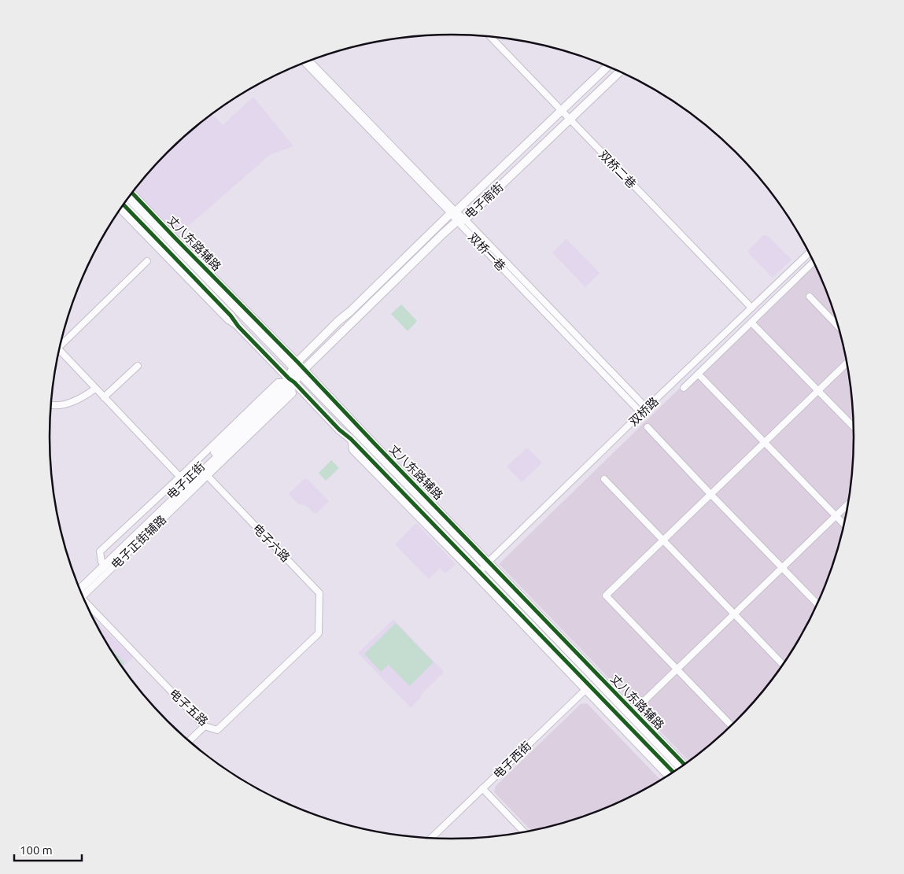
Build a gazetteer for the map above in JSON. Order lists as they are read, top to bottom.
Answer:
{
  "streets": {
    "main road": ["电子南街", "电子正街"],
    "street": [
      "双桥二巷",
      "丈八东路辅路",
      "双桥一巷",
      "双桥路",
      "电子正街辅路",
      "电子六路",
      "电子五路",
      "电子西街"
    ]
  },
  "crossings": [
    ["双桥二巷", "电子南街"],
    ["双桥二巷", "双桥路"],
    ["电子南街", "双桥一巷"],
    ["电子南街", "电子正街"],
    ["丈八东路辅路", "双桥路"],
    ["丈八东路辅路", "电子西街"],
    ["双桥一巷", "双桥路"],
    ["电子正街", "电子正街辅路"],
    ["电子正街", "电子六路"],
    ["电子正街辅路", "电子六路"],
    ["电子六路", "电子五路"]
  ],
  "scale_bar": "100 m"
}
